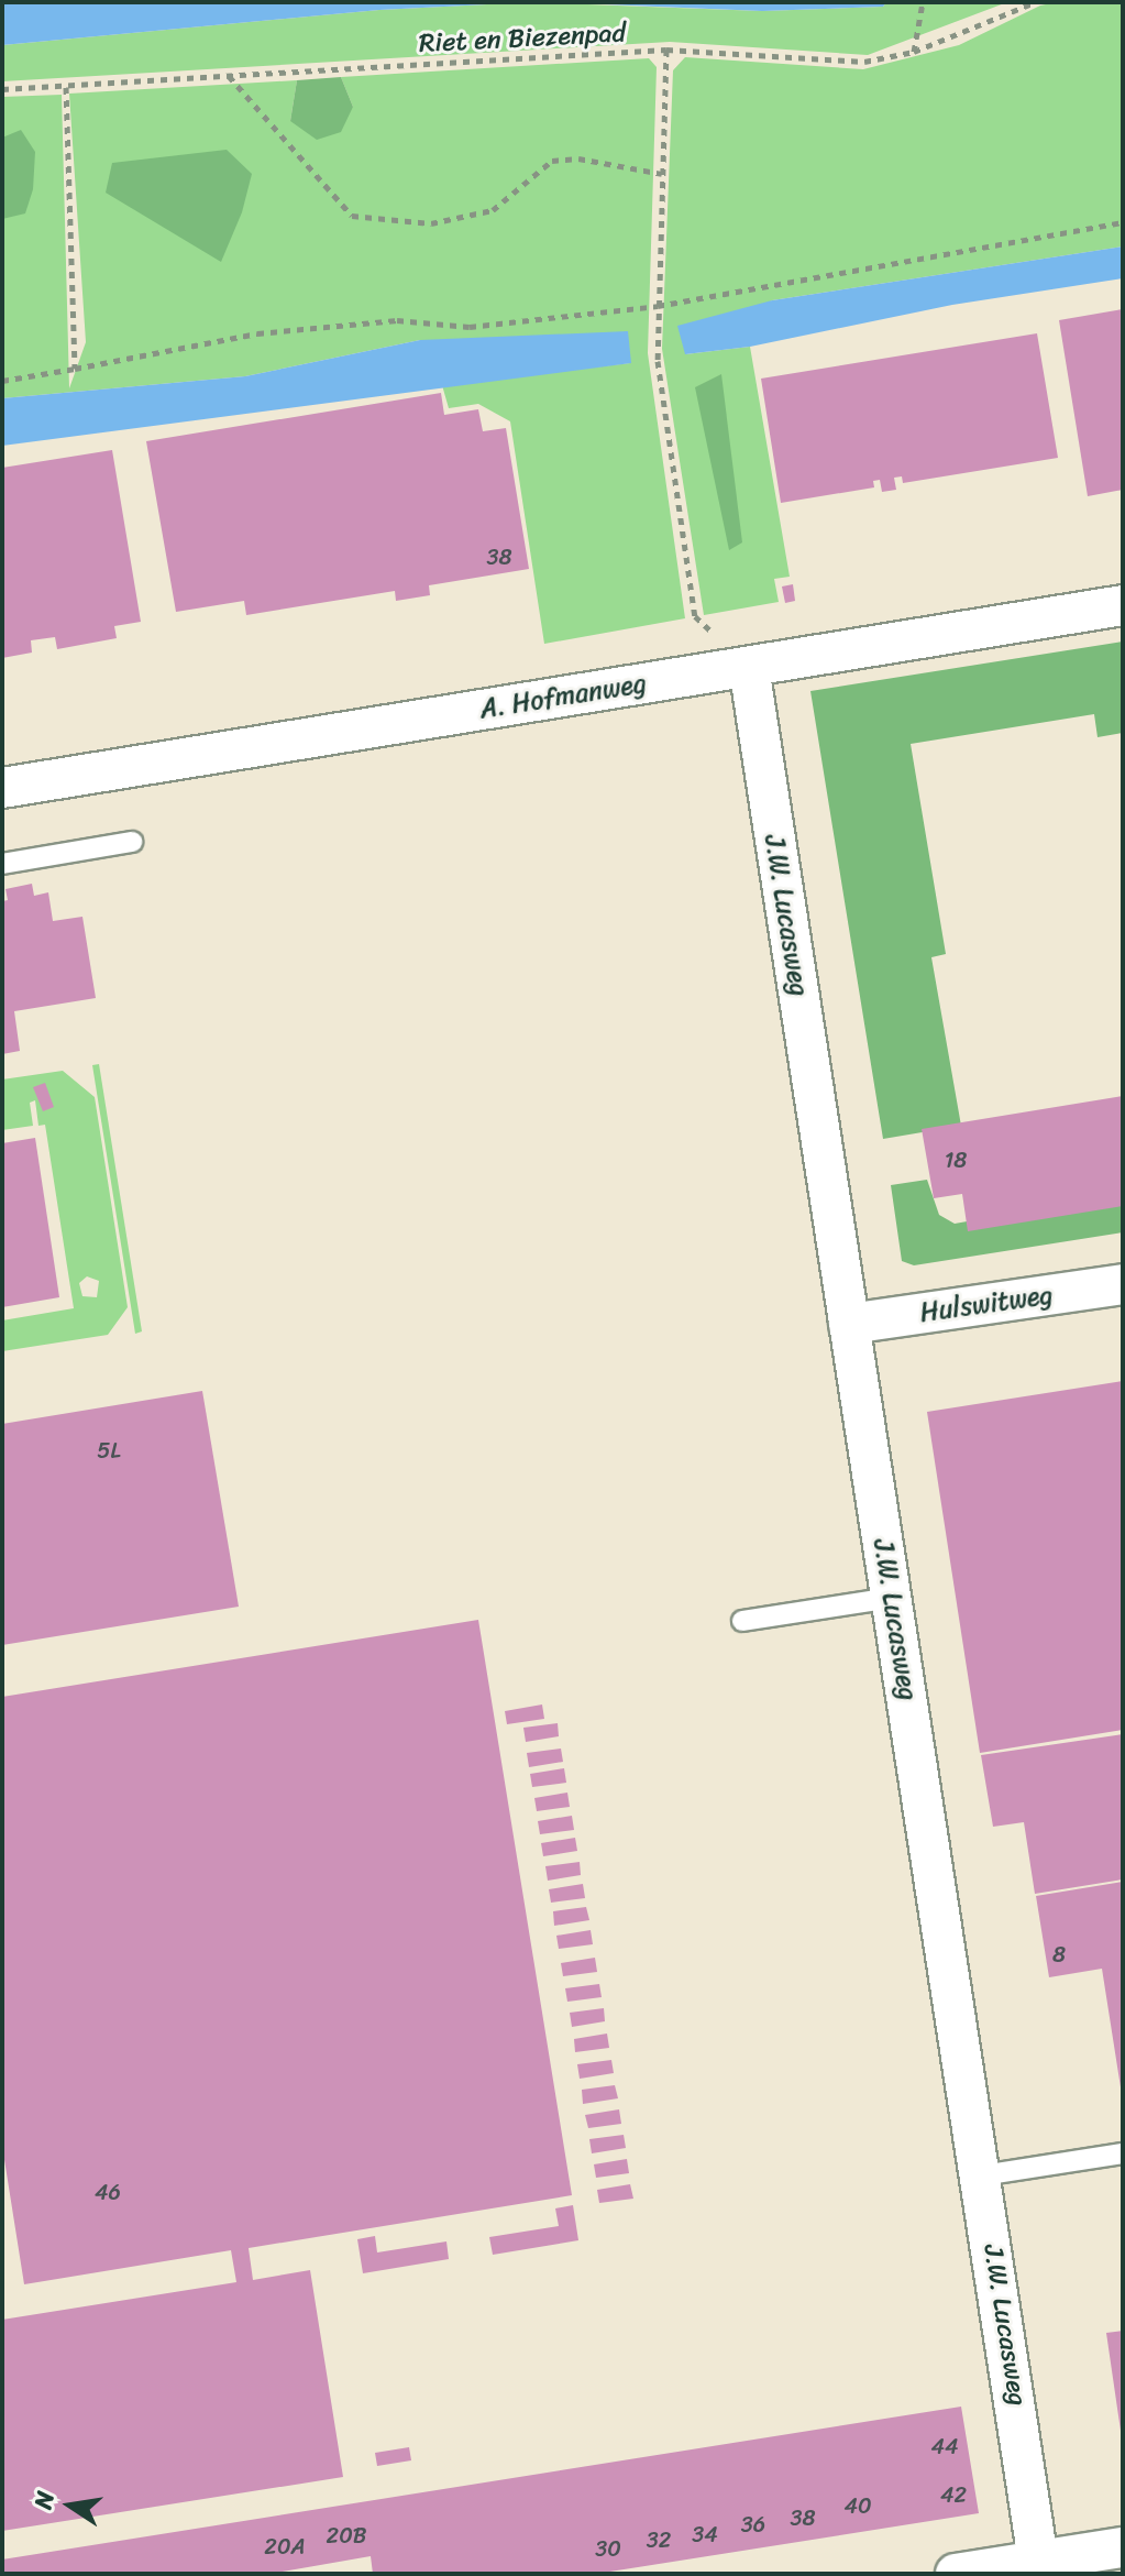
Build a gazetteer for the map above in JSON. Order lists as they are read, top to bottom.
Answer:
{
  "streets": {
    "street": ["A. Hofmanweg", "J.W. Lucasweg", "Hulswitweg"],
    "path": ["Riet en Biezenpad"]
  },
  "crossings": [
    ["A. Hofmanweg", "J.W. Lucasweg"],
    ["J.W. Lucasweg", "Hulswitweg"]
  ],
  "house_numbers": [
    "38",
    "18",
    "5L",
    "8",
    "46",
    "44",
    "42",
    "40",
    "38",
    "36",
    "34",
    "20B",
    "32",
    "20A",
    "30"
  ],
  "north": "left"
}
